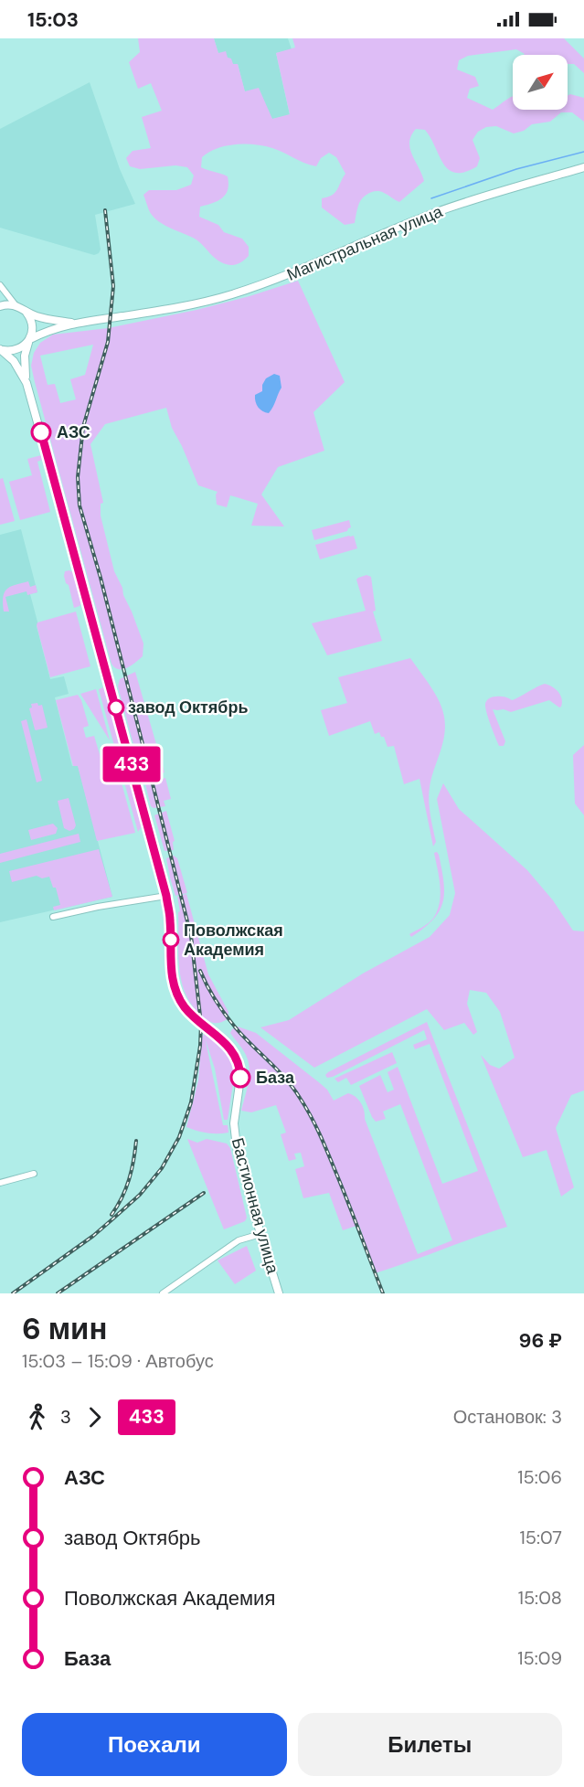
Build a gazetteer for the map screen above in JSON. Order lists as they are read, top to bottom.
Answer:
{
  "streets": {
    "main road": ["Магистральная улица", "Бастионная улица"]
  },
  "places": [
    "АЗС",
    "завод Октябрь",
    "Поволжская Академия",
    "База"
  ],
  "lines": ["bus line 433"],
  "north": "top right",
  "page": {
    "status": "15:03",
    "on_map": "433",
    "heading": ["6 мин", "15:03 – 15:09 · Автобус", "96 ₽"],
    "legs": ["3", "433", "Остановок: 3"],
    "list": [
      {
        "name": "АЗС",
        "value": "15:06"
      },
      {
        "name": "завод Октябрь",
        "value": "15:07"
      },
      {
        "name": "Поволжская Академия",
        "value": "15:08"
      },
      {
        "name": "База",
        "value": "15:09"
      }
    ],
    "buttons": ["Поехали", "Билеты"]
  }
}
